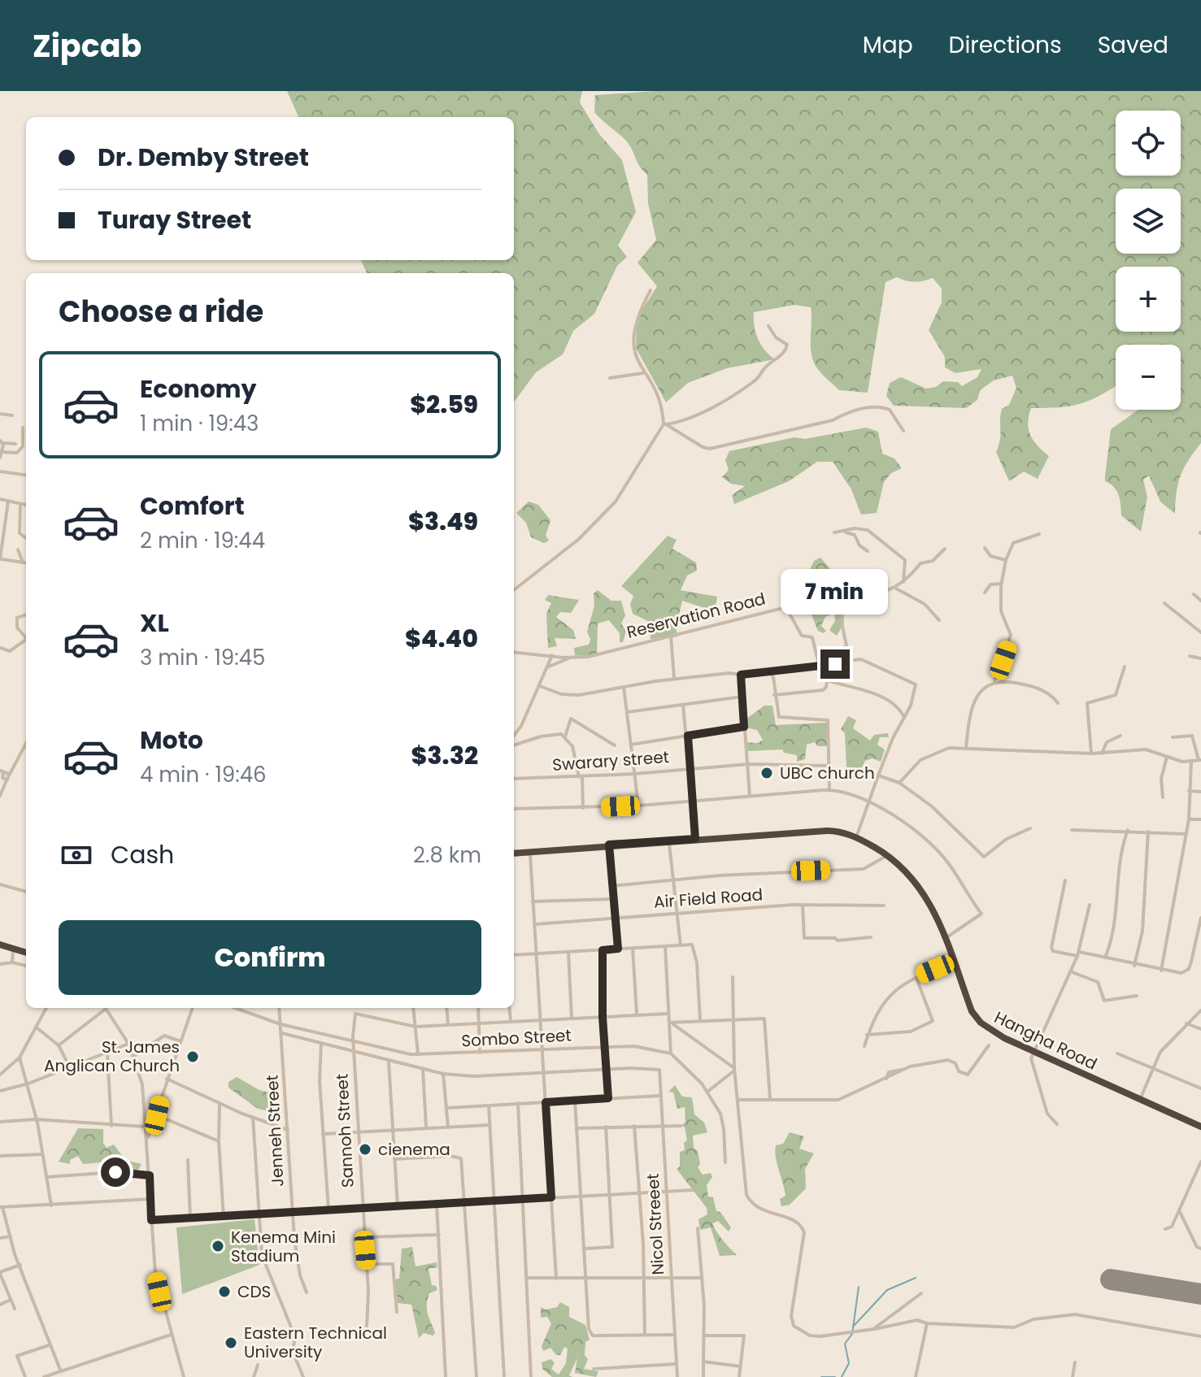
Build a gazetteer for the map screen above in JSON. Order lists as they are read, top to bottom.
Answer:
{
  "streets": {
    "highway": ["Hangha Road"],
    "street": [
      "Reservation Road",
      "Swarary street",
      "Air Field Road",
      "Sombo Street",
      "Jenneh Street",
      "Sannoh Street",
      "Nicol Streeet"
    ]
  },
  "crossings": [
    ["Sombo Street", "Jenneh Street"],
    ["Sombo Street", "Sannoh Street"]
  ],
  "places": [
    "UBC church",
    "St. James Anglican Church",
    "cienema",
    "Kenema Mini Stadium",
    "CDS",
    "Eastern Technical University"
  ],
  "page": {
    "header": "Zipcab",
    "nav": ["Map", "Directions", "Saved"],
    "map_buttons": ["+", "−"],
    "banner": ["Dr. Demby Street", "Turay Street"],
    "heading": "Choose a ride",
    "list": [
      {
        "name": "Economy",
        "note": "1 min · 19:43",
        "value": "$2.59"
      },
      {
        "name": "Comfort",
        "note": "2 min · 19:44",
        "value": "$3.49"
      },
      {
        "name": "XL",
        "note": "3 min · 19:45",
        "value": "$4.40"
      },
      {
        "name": "Moto",
        "note": "4 min · 19:46",
        "value": "$3.32"
      }
    ],
    "bubble": "7 min",
    "pay": ["Cash", "2.8 km"],
    "buttons": "Confirm"
  }
}
